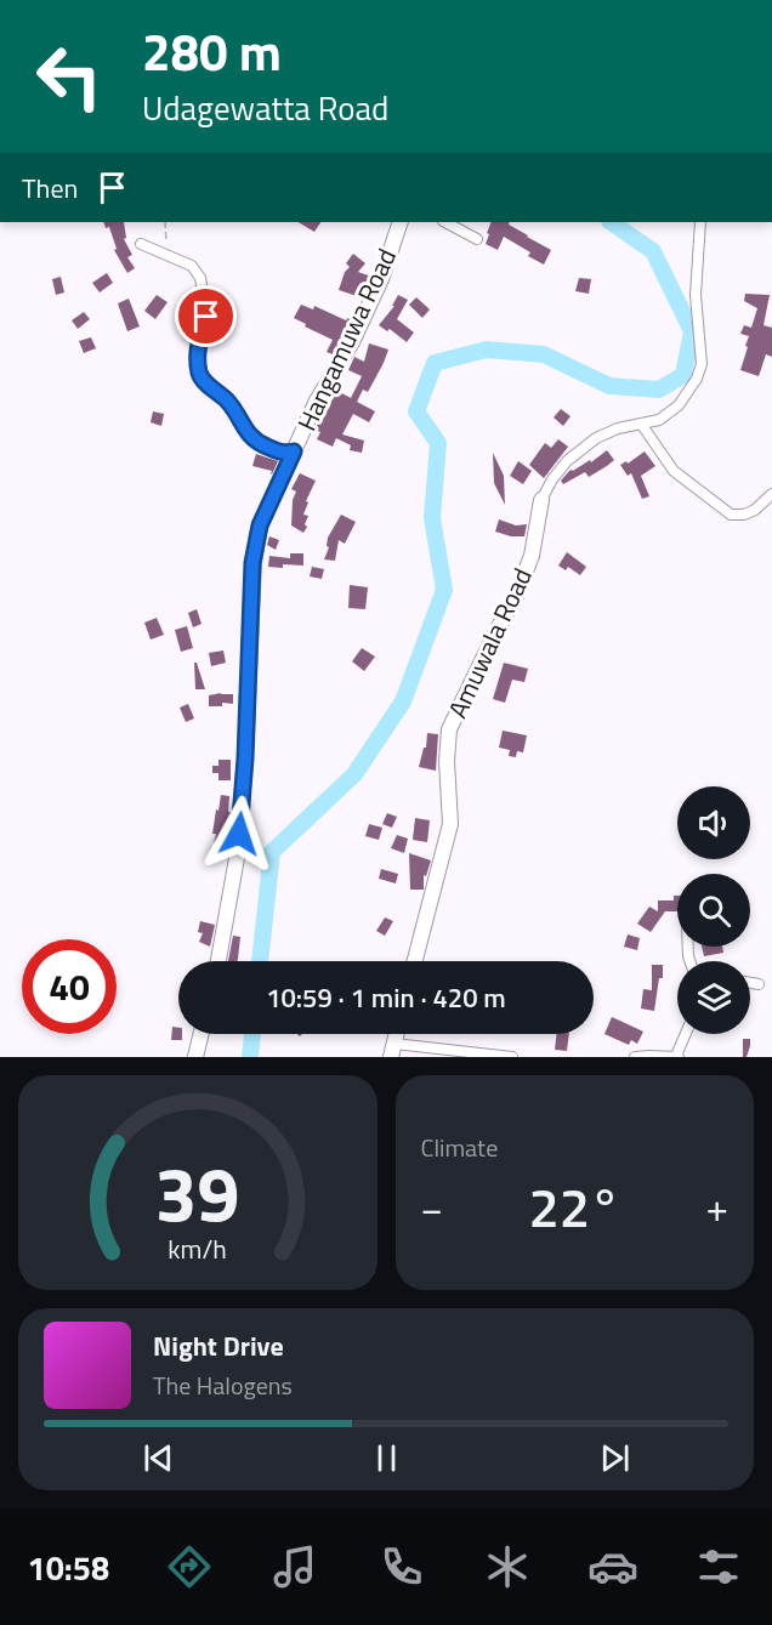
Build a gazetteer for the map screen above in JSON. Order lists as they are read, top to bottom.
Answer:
{
  "streets": {
    "street": ["Hangamuwa Road", "Amuwala Road"]
  },
  "page": {
    "turn": ["280 m", "Udagewatta Road"],
    "then": "Then",
    "limit": "40",
    "trip": "10:59 · 1 min · 420 m",
    "tile": "Climate",
    "heat": ["−", "22°", "+"],
    "song": ["Night Drive", "The Halogens"],
    "tabs": "10:58",
    "gauge": ["39", "km/h"]
  }
}
